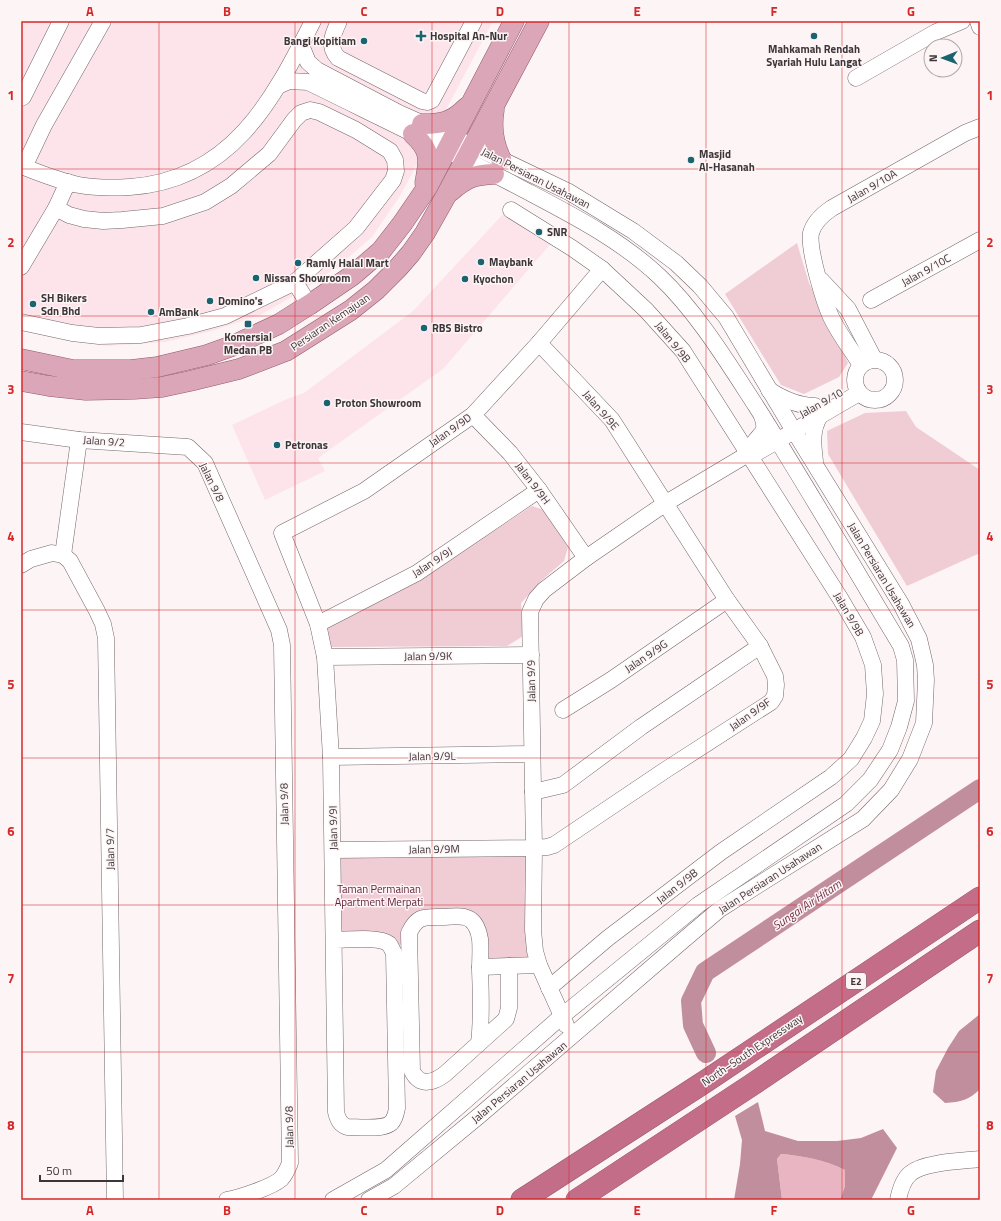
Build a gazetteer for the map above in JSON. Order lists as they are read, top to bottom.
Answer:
{
  "streets": {
    "highway": ["E2", "North–South Expressway"],
    "main road": ["Persiaran Kemajuan"],
    "street": [
      "Jalan Persiaran Usahawan",
      "Jalan 9/10A",
      "Jalan 9/10C",
      "Jalan 9/9B",
      "Jalan 9/10",
      "Jalan 9/9E",
      "Jalan 9/9D",
      "Jalan 9/2",
      "Jalan 9/8",
      "Jalan 9/9H",
      "Jalan 9/9J",
      "Jalan 9/9K",
      "Jalan 9/9G",
      "Jalan 9/9",
      "Jalan 9/9F",
      "Jalan 9/9L",
      "Jalan 9/9I",
      "Jalan 9/7",
      "Jalan 9/9M"
    ]
  },
  "crossings": [
    ["Jalan Persiaran Usahawan", "Persiaran Kemajuan"],
    ["Jalan Persiaran Usahawan", "Jalan 9/10"],
    ["Jalan Persiaran Usahawan", "Jalan 9/9"],
    ["Jalan 9/10A", "Jalan 9/10"],
    ["Jalan 9/9B", "Jalan 9/9D"],
    ["Jalan 9/9B", "Jalan 9/9"],
    ["Jalan 9/10", "Jalan 9/9"],
    ["Jalan 9/9E", "Jalan 9/9D"],
    ["Jalan 9/9E", "Jalan 9/9"],
    ["Jalan 9/9E", "Jalan 9/9F"],
    ["Jalan 9/9D", "Jalan 9/9H"],
    ["Jalan 9/9D", "Jalan 9/9I"],
    ["Jalan 9/2", "Jalan 9/8"],
    ["Jalan 9/9H", "Jalan 9/9J"],
    ["Jalan 9/9H", "Jalan 9/9"],
    ["Jalan 9/9J", "Jalan 9/9I"],
    ["Jalan 9/9K", "Jalan 9/9"],
    ["Jalan 9/9K", "Jalan 9/9I"],
    ["Jalan 9/9G", "Jalan 9/9F"],
    ["Jalan 9/9", "Jalan 9/9F"],
    ["Jalan 9/9", "Jalan 9/9L"],
    ["Jalan 9/9", "Jalan 9/9M"],
    ["Jalan 9/9F", "Jalan 9/9M"],
    ["Jalan 9/9L", "Jalan 9/9I"],
    ["Jalan 9/9I", "Jalan 9/9M"]
  ],
  "water": ["Sungai Air Hitam"],
  "parks": ["Taman Permainan Apartment Merpati"],
  "places": {
    "health": ["Hospital An-Nur"],
    "other": [
      "Mahkamah Rendah Syariah Hulu Langat",
      "Bangi Kopitiam",
      "Masjid Al-Hasanah",
      "SNR",
      "Maybank",
      "Ramly Halal Mart",
      "Nissan Showroom",
      "Kyochon",
      "Domino's",
      "SH Bikers Sdn Bhd",
      "AmBank",
      "RBS Bistro",
      "Proton Showroom",
      "Petronas"
    ],
    "transit": ["Komersial Medan PB"]
  },
  "scale_bar": "50 m",
  "north": "left",
  "grid": {
    "columns": [
      "A",
      "B",
      "C",
      "D",
      "E",
      "F",
      "G"
    ],
    "rows": [
      "1",
      "2",
      "3",
      "4",
      "5",
      "6",
      "7",
      "8"
    ]
  }
}
